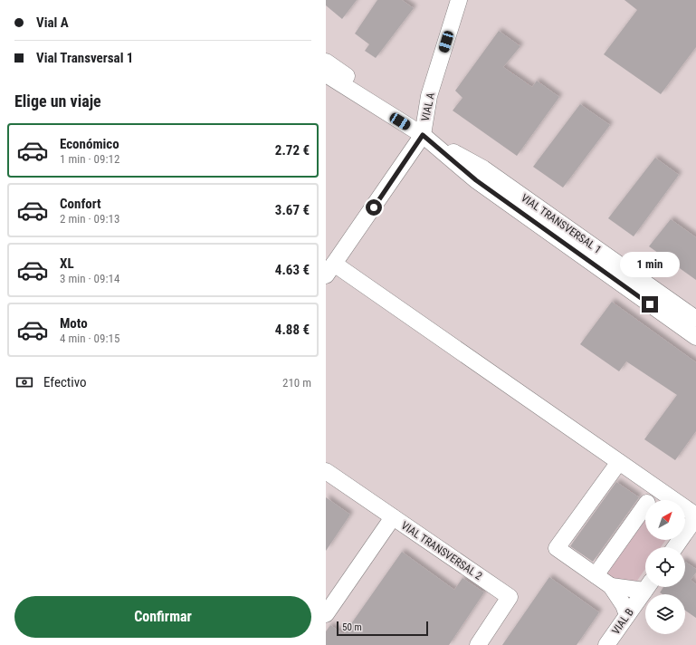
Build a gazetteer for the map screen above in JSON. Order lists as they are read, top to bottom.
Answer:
{
  "streets": {
    "street": [
      "VIAL A",
      "VIAL TRANSVERSAL 1",
      "VIAL TRANSVERSAL 2",
      "VIAL B"
    ]
  },
  "crossings": [
    ["VIAL A", "VIAL TRANSVERSAL 1"]
  ],
  "scale_bar": "50 m",
  "north": "top right",
  "page": {
    "banner": ["Vial A", "Vial Transversal 1"],
    "heading": "Elige un viaje",
    "list": [
      {
        "name": "Económico",
        "note": "1 min · 09:12",
        "value": "2.72 €"
      },
      {
        "name": "Confort",
        "note": "2 min · 09:13",
        "value": "3.67 €"
      },
      {
        "name": "XL",
        "note": "3 min · 09:14",
        "value": "4.63 €"
      },
      {
        "name": "Moto",
        "note": "4 min · 09:15",
        "value": "4.88 €"
      }
    ],
    "bubble": "1 min",
    "pay": ["Efectivo", "210 m"],
    "buttons": "Confirmar",
    "scale": "50 m"
  }
}
